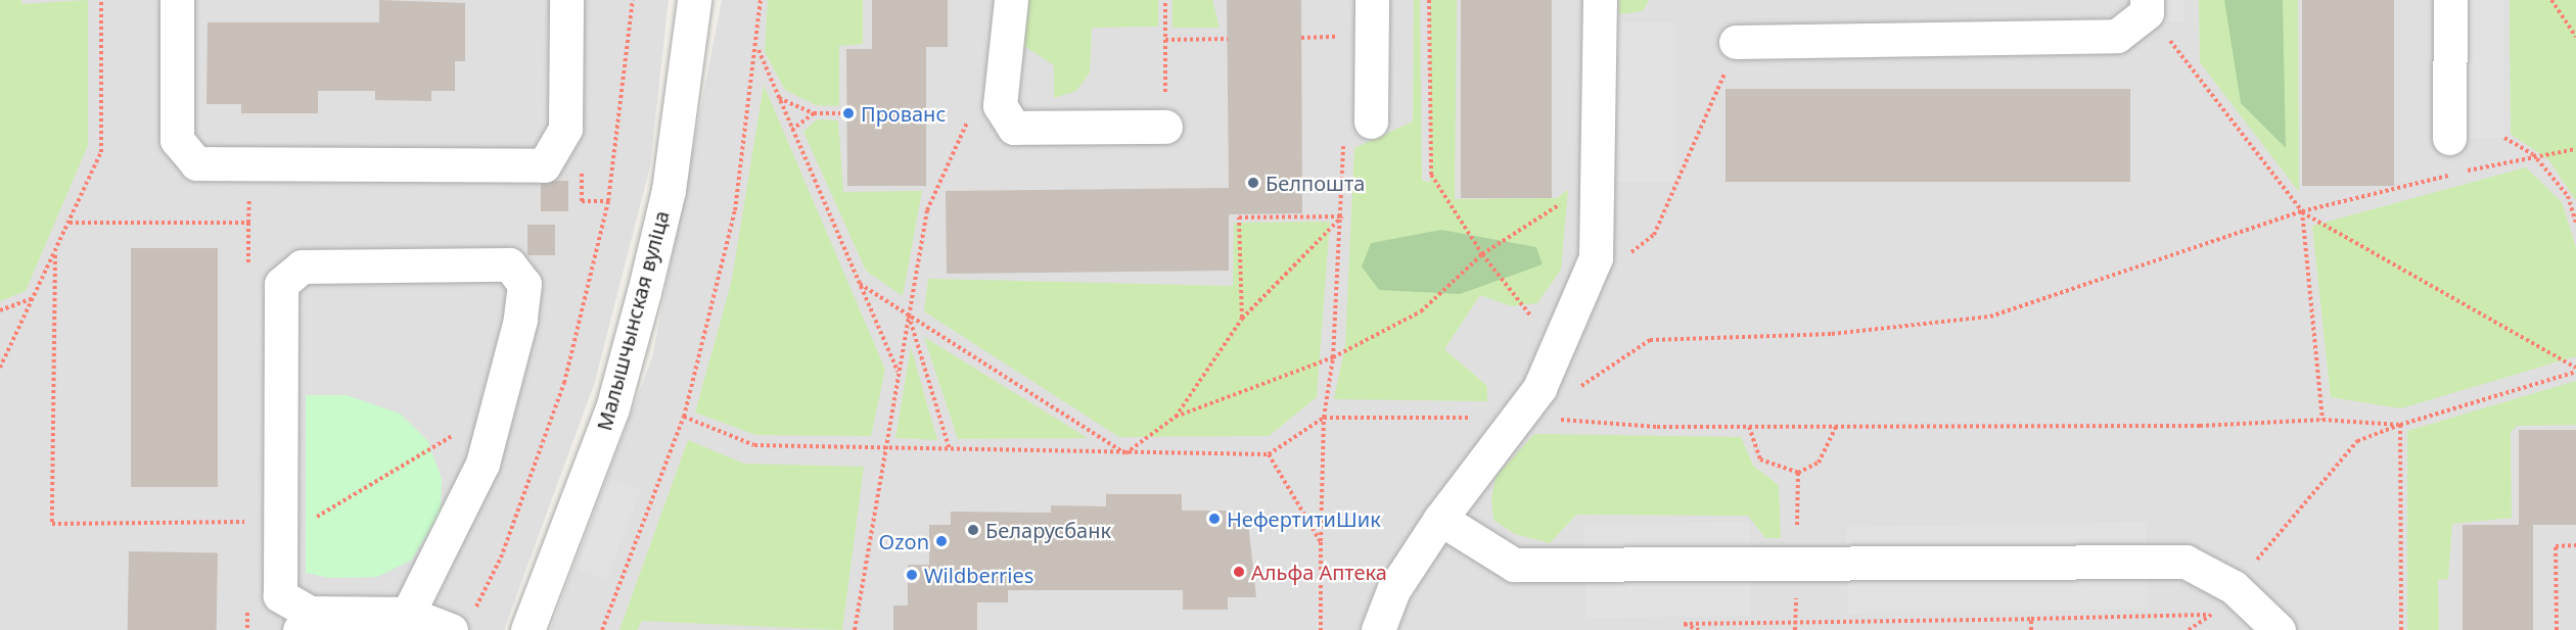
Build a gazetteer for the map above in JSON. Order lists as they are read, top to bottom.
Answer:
{
  "streets": {
    "street": ["Малышчынская вуліца"]
  },
  "places": [
    "Прованс",
    "Белпошта",
    "НефертитиШик",
    "Беларусбанк",
    "Ozon",
    "Альфа Аптека",
    "Wildberries"
  ]
}
